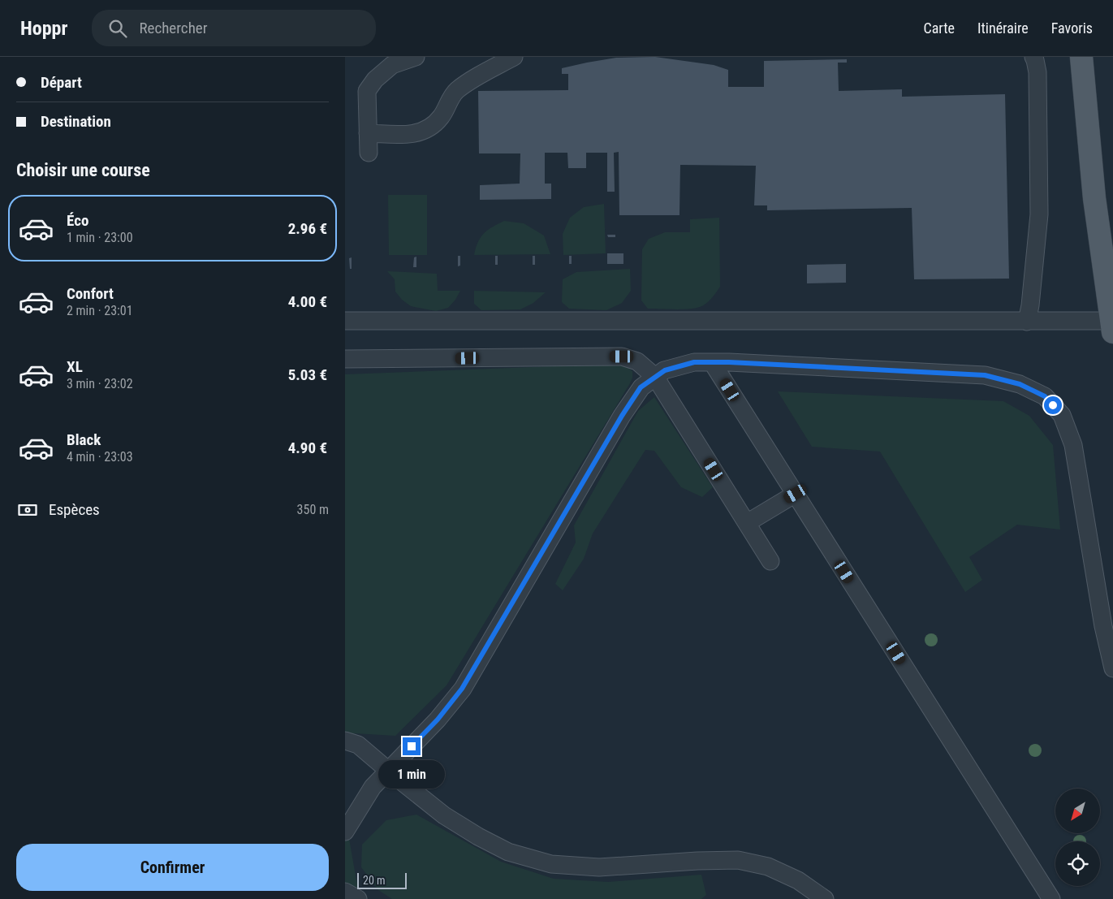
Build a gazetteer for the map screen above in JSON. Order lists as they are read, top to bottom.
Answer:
{
  "scale_bar": "20 m",
  "north": "bottom left",
  "page": {
    "header": "Hoppr",
    "search": "Rechercher",
    "nav": ["Carte", "Itinéraire", "Favoris"],
    "banner": ["Départ", "Destination"],
    "heading": "Choisir une course",
    "list": [
      {
        "name": "Éco",
        "note": "1 min · 23:00",
        "value": "2.96 €"
      },
      {
        "name": "Confort",
        "note": "2 min · 23:01",
        "value": "4.00 €"
      },
      {
        "name": "XL",
        "note": "3 min · 23:02",
        "value": "5.03 €"
      },
      {
        "name": "Black",
        "note": "4 min · 23:03",
        "value": "4.90 €"
      }
    ],
    "pay": ["Espèces", "350 m"],
    "bubble": "1 min",
    "buttons": "Confirmer",
    "scale": "20 m"
  }
}
